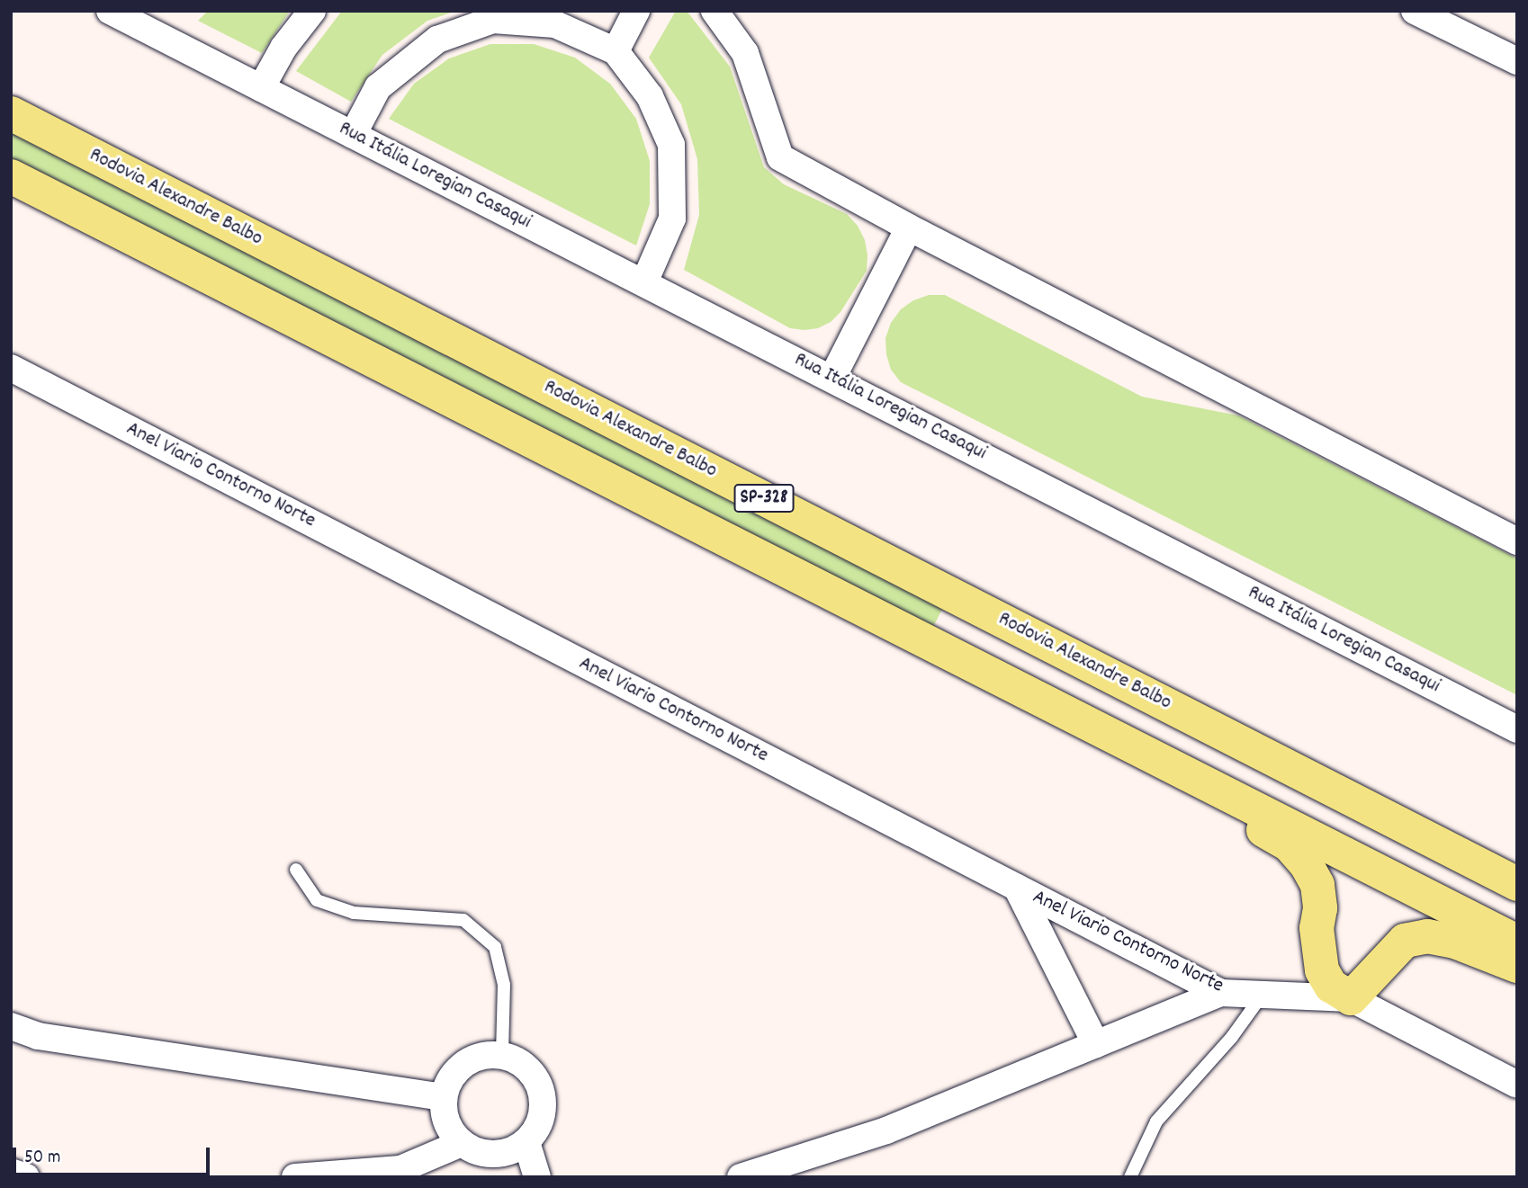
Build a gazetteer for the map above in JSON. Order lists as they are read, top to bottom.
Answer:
{
  "streets": {
    "highway": ["Rodovia Alexandre Balbo", "SP-328"],
    "street": ["Rua Itália Loregian Casaqui", "Anel Viario Contorno Norte"]
  },
  "scale_bar": "50 m"
}
